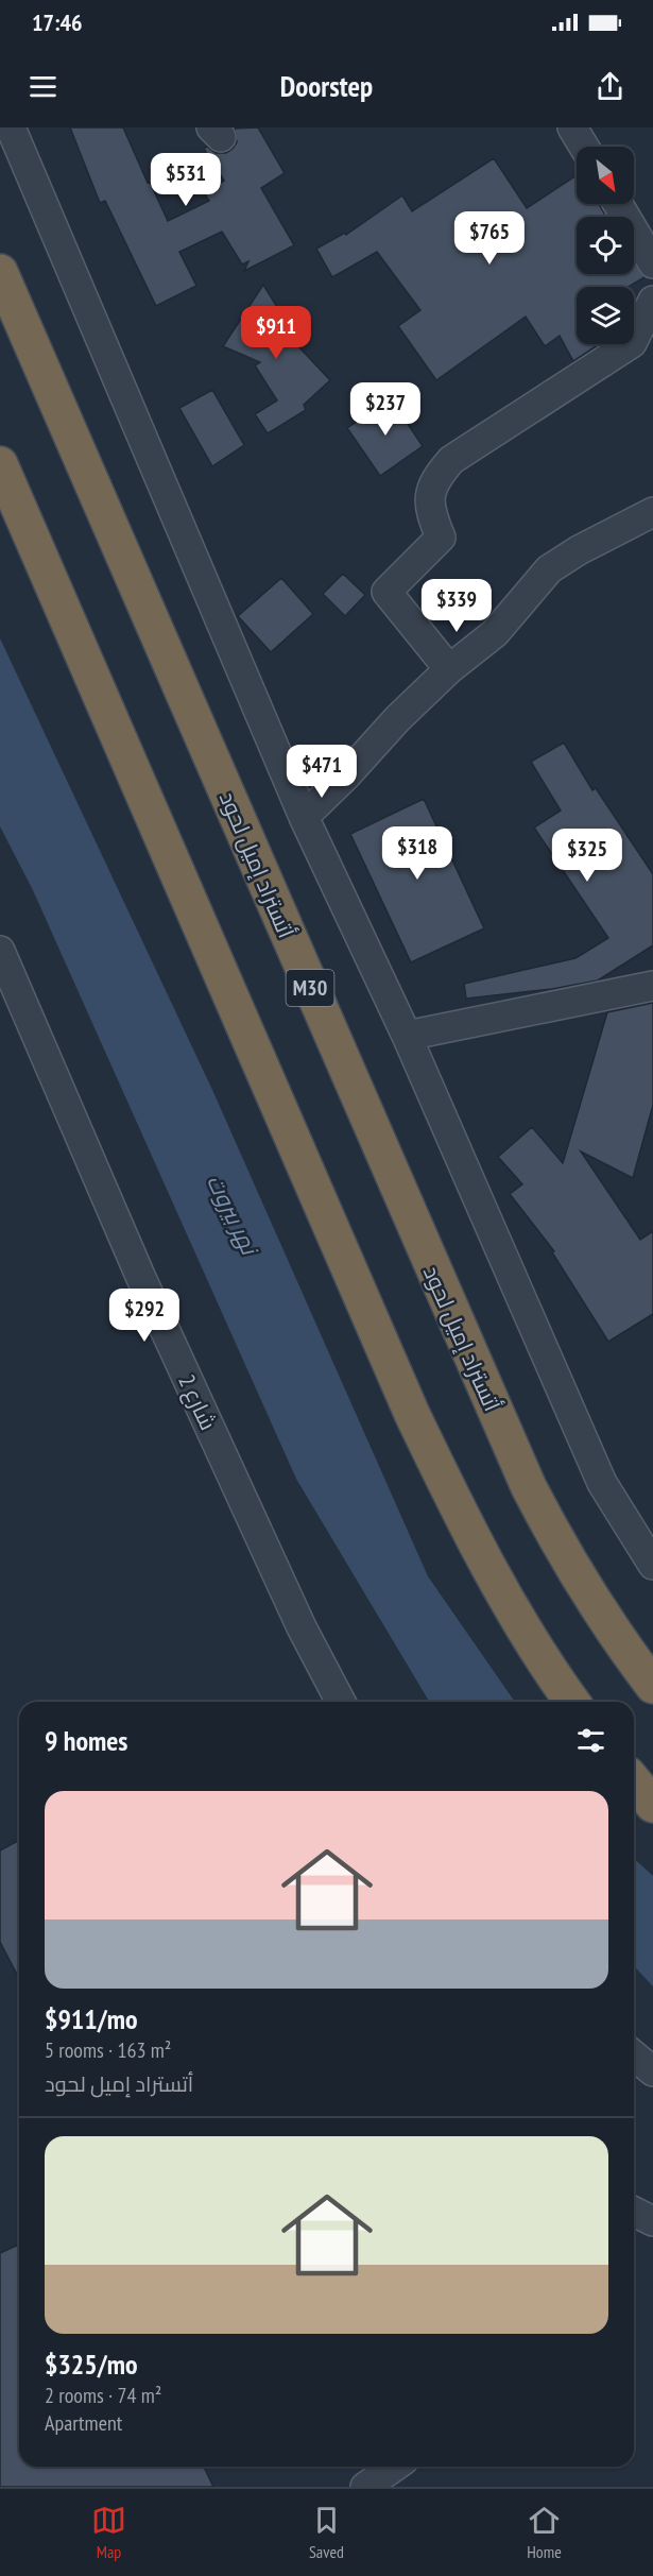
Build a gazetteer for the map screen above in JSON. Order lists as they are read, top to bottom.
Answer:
{
  "streets": {
    "highway": ["أتستراد إميل لحود", "M30"],
    "street": ["شارع 2"]
  },
  "water": ["نهر بيروت"],
  "north": "bottom right",
  "page": {
    "status": "17:46",
    "header": "Doorstep",
    "price": [
      "$531",
      "$765",
      "$911",
      "$237",
      "$339",
      "$471",
      "$318",
      "$325",
      "$292"
    ],
    "heading": "9 homes",
    "list": [
      {
        "name": "$911/mo",
        "note": "5 rooms · 163 m² · أتستراد إميل لحود"
      },
      {
        "name": "$325/mo",
        "note": "2 rooms · 74 m² · Apartment"
      }
    ],
    "tabs": ["Map", "Saved", "Home"]
  }
}
